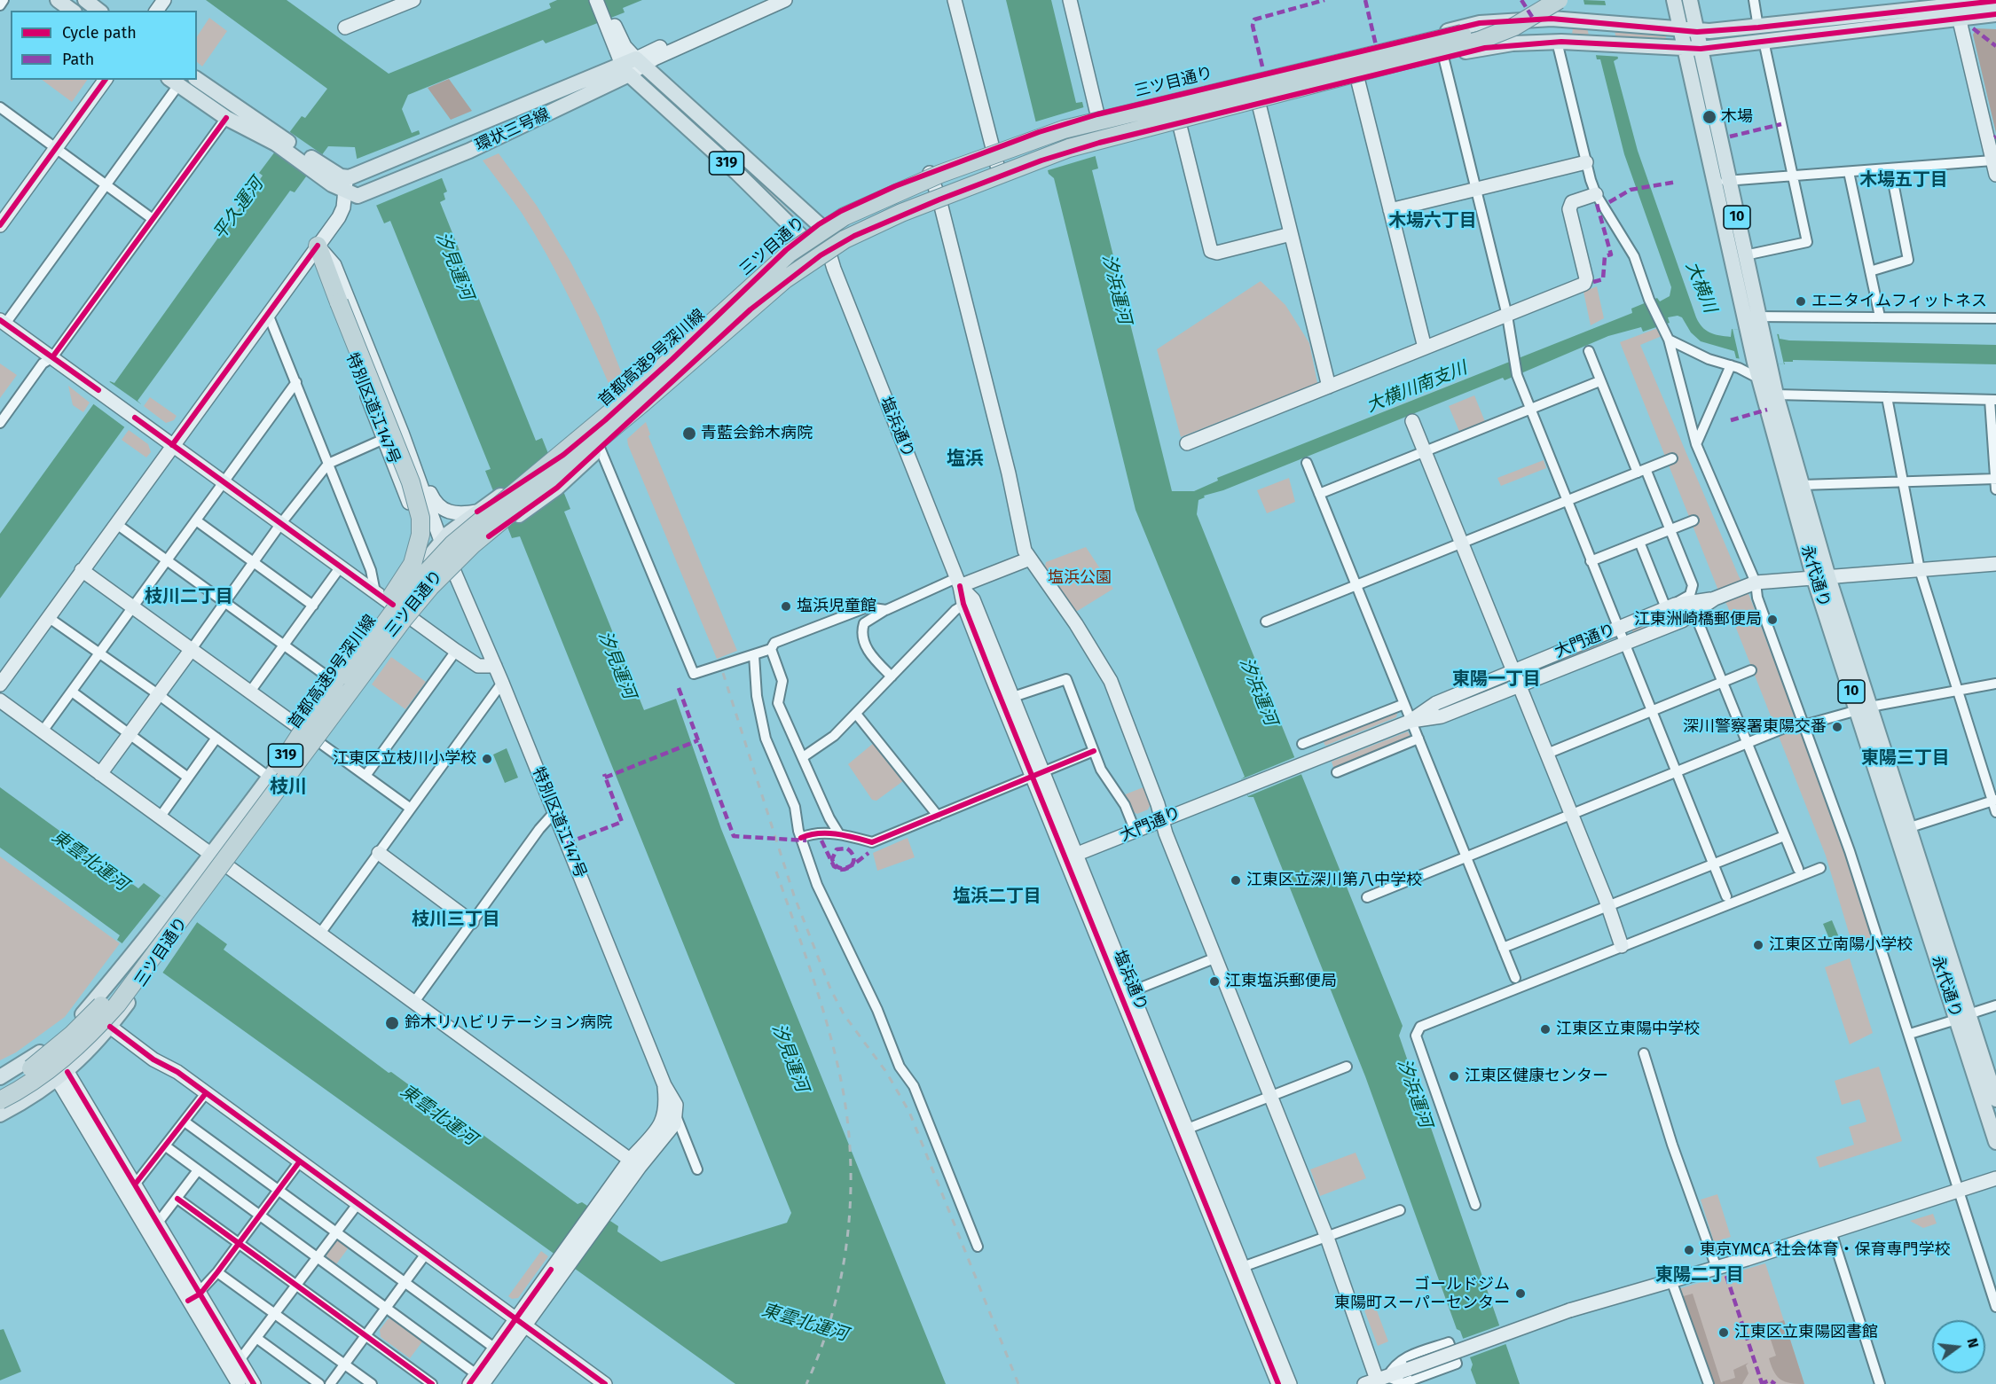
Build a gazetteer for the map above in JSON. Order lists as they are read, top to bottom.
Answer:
{
  "streets": {
    "highway": ["首都高速9号深川線"],
    "main road": [
      "三ツ目通り",
      "環状三号線",
      "319",
      "10",
      "永代通り"
    ],
    "street": ["特別区道江147号", "塩浜通り", "大門通り"]
  },
  "crossings": [
    ["三ツ目通り", "319"],
    ["三ツ目通り", "首都高速9号深川線"],
    ["三ツ目通り", "特別区道江147号"],
    ["三ツ目通り", "塩浜通り"],
    ["三ツ目通り", "永代通り"],
    ["環状三号線", "319"],
    ["319", "塩浜通り"],
    ["塩浜通り", "大門通り"],
    ["永代通り", "大門通り"]
  ],
  "districts": [
    "木場五丁目",
    "木場六丁目",
    "塩浜",
    "枝川二丁目",
    "東陽一丁目",
    "東陽三丁目",
    "枝川",
    "塩浜二丁目",
    "枝川三丁目",
    "東陽二丁目"
  ],
  "water": [
    "平久運河",
    "汐見運河",
    "大横川",
    "汐浜運河",
    "大横川南支川",
    "東雲北運河"
  ],
  "parks": ["塩浜公園"],
  "places": [
    "木場",
    "エニタイムフィットネス",
    "青藍会鈴木病院",
    "塩浜児童館",
    "江東洲崎橋郵便局",
    "深川警察署東陽交番",
    "江東区立枝川小学校",
    "江東区立深川第八中学校",
    "江東区立南陽小学校",
    "江東塩浜郵便局",
    "鈴木リハビリテーション病院",
    "江東区立東陽中学校",
    "江東区健康センター",
    "東京YMCA 社会体育・保育専門学校",
    "ゴールドジム 東陽町スーパーセンター",
    "江東区立東陽図書館"
  ],
  "legend": ["Cycle path", "Path"],
  "north": "right"
}
